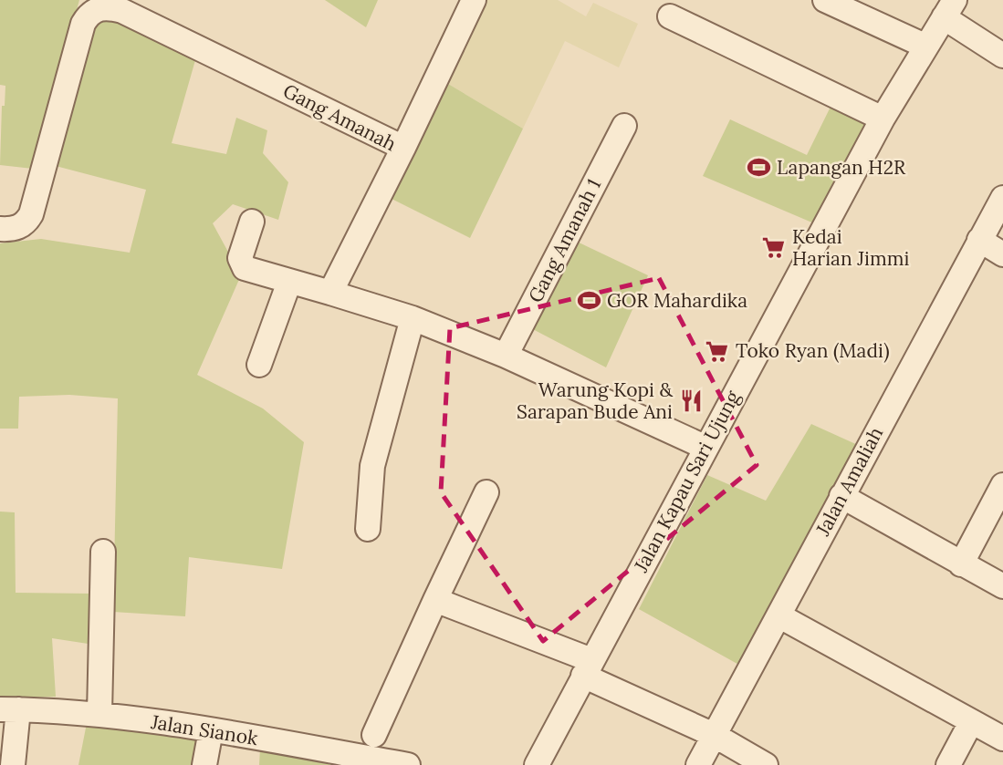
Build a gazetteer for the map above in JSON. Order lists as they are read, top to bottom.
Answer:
{
  "streets": {
    "street": [
      "Gang Amanah",
      "Gang Amanah 1",
      "Jalan Kapau Sari Ujung",
      "Jalan Amaliah",
      "Jalan Sianok"
    ]
  },
  "places": {
    "sports": ["Lapangan H2R", "GOR Mahardika"],
    "supermarket": ["Kedai Harian Jimmi", "Toko Ryan (Madi)"],
    "restaurant": ["Warung Kopi & Sarapan Bude Ani"]
  }
}
